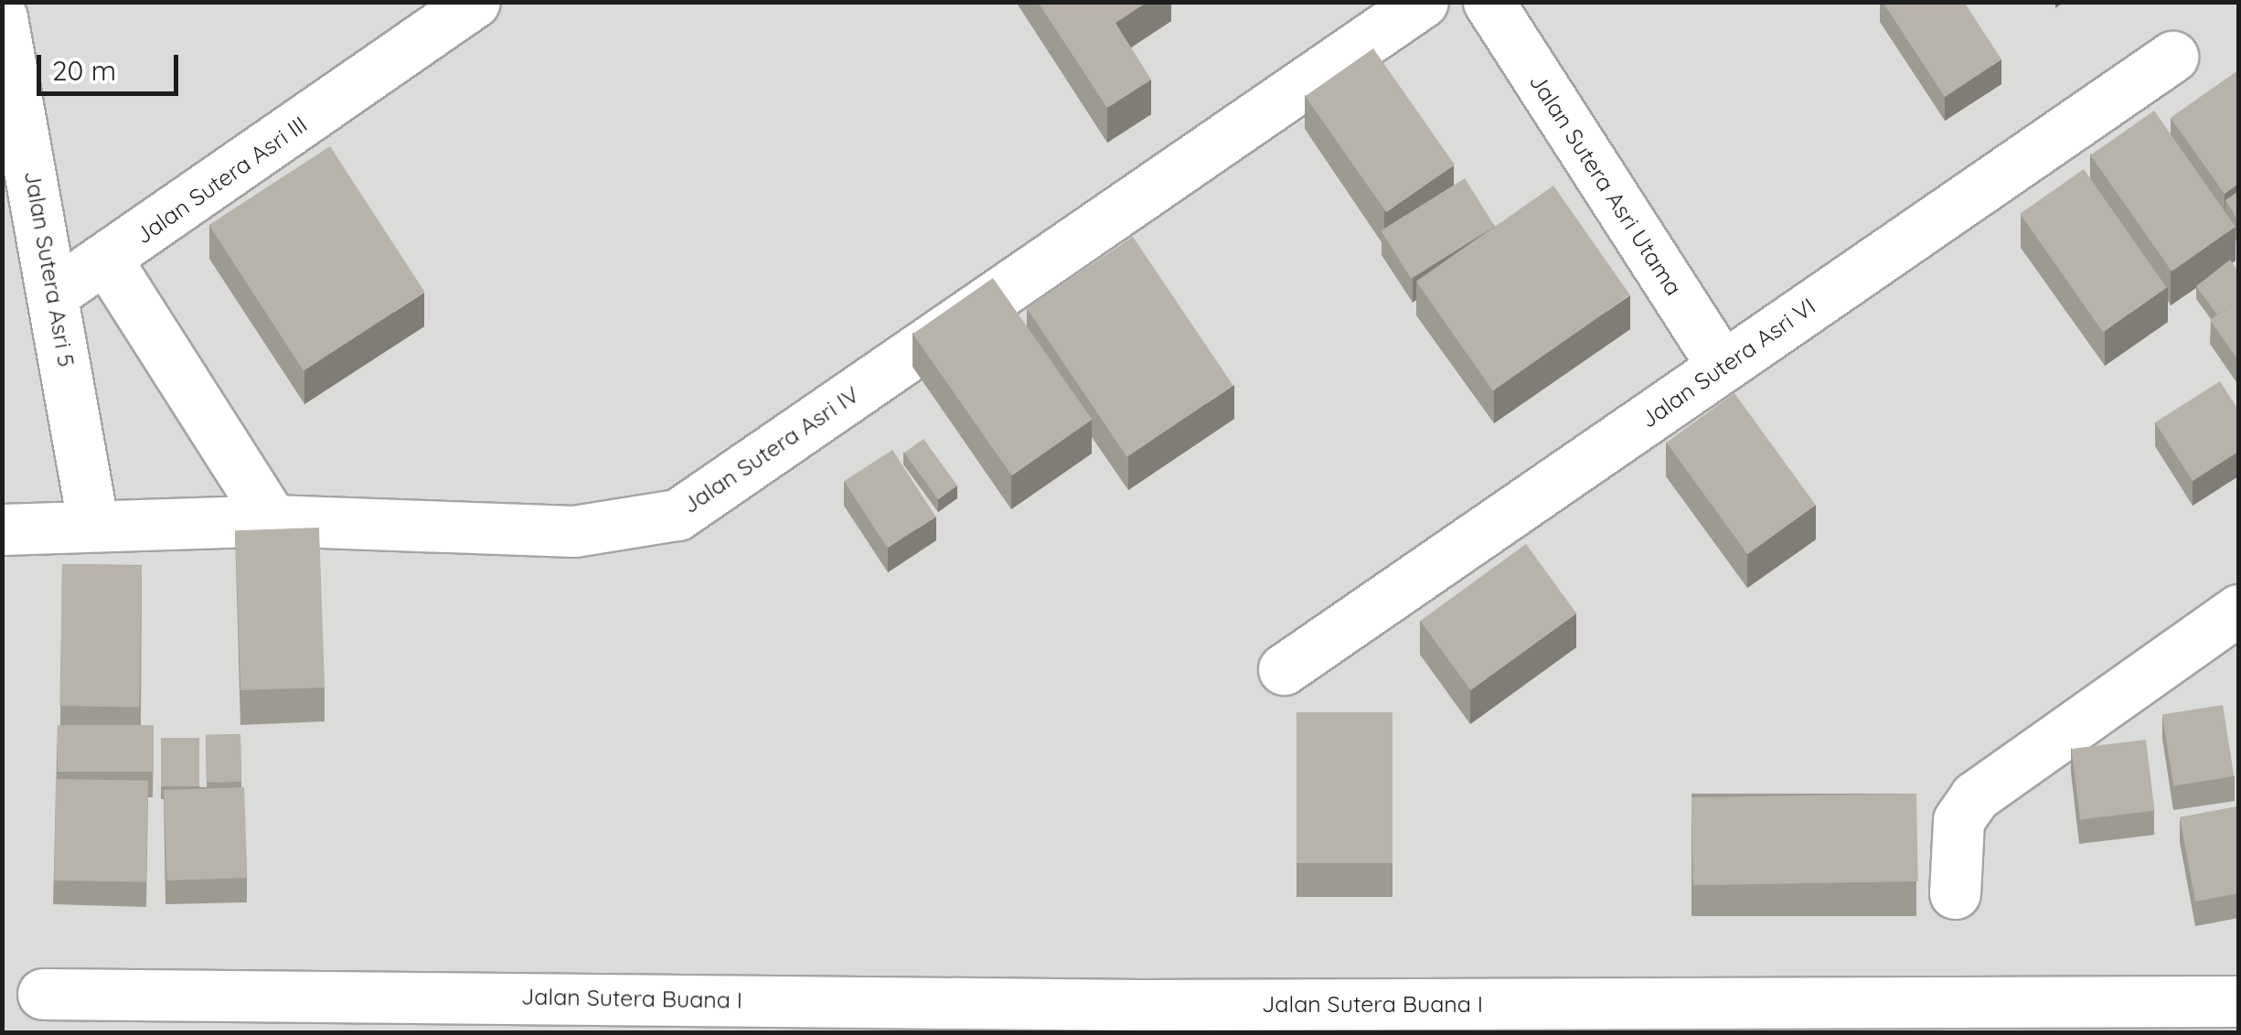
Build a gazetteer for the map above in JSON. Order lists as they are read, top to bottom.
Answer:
{
  "streets": {
    "street": [
      "Jalan Sutera Asri III",
      "Jalan Sutera Asri Utama",
      "Jalan Sutera Asri 5",
      "Jalan Sutera Asri VI",
      "Jalan Sutera Asri IV",
      "Jalan Sutera Buana I"
    ]
  },
  "crossings": [
    ["Jalan Sutera Asri III", "Jalan Sutera Asri 5"],
    ["Jalan Sutera Asri Utama", "Jalan Sutera Asri VI"],
    ["Jalan Sutera Asri 5", "Jalan Sutera Asri IV"]
  ],
  "scale_bar": "20 m"
}
